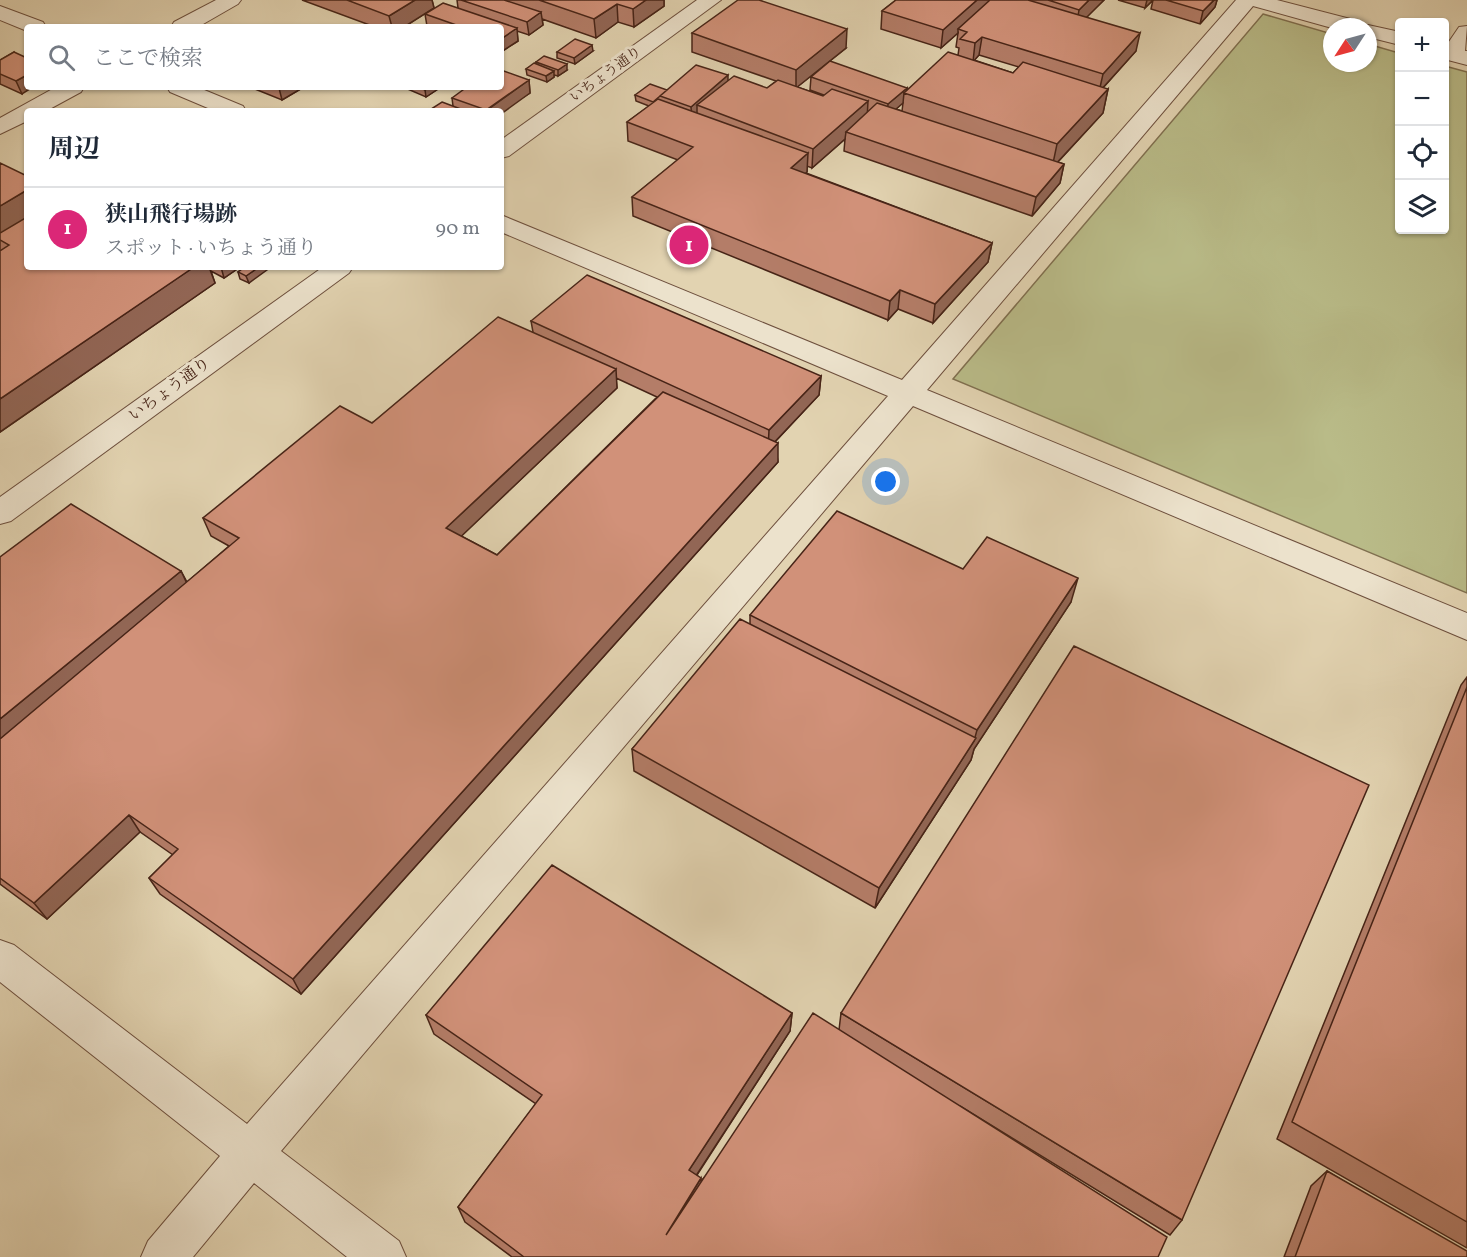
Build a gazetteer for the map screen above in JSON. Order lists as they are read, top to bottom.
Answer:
{
  "streets": {
    "street": ["いちょう通り"]
  },
  "north": "bottom left",
  "page": {
    "map_buttons": ["+", "−"],
    "search": "ここで検索",
    "heading": "周辺",
    "list": [
      {
        "mark": "1",
        "name": "狭山飛行場跡",
        "note": "スポット · いちょう通り",
        "value": "90 m"
      }
    ],
    "pins": "1"
  }
}
